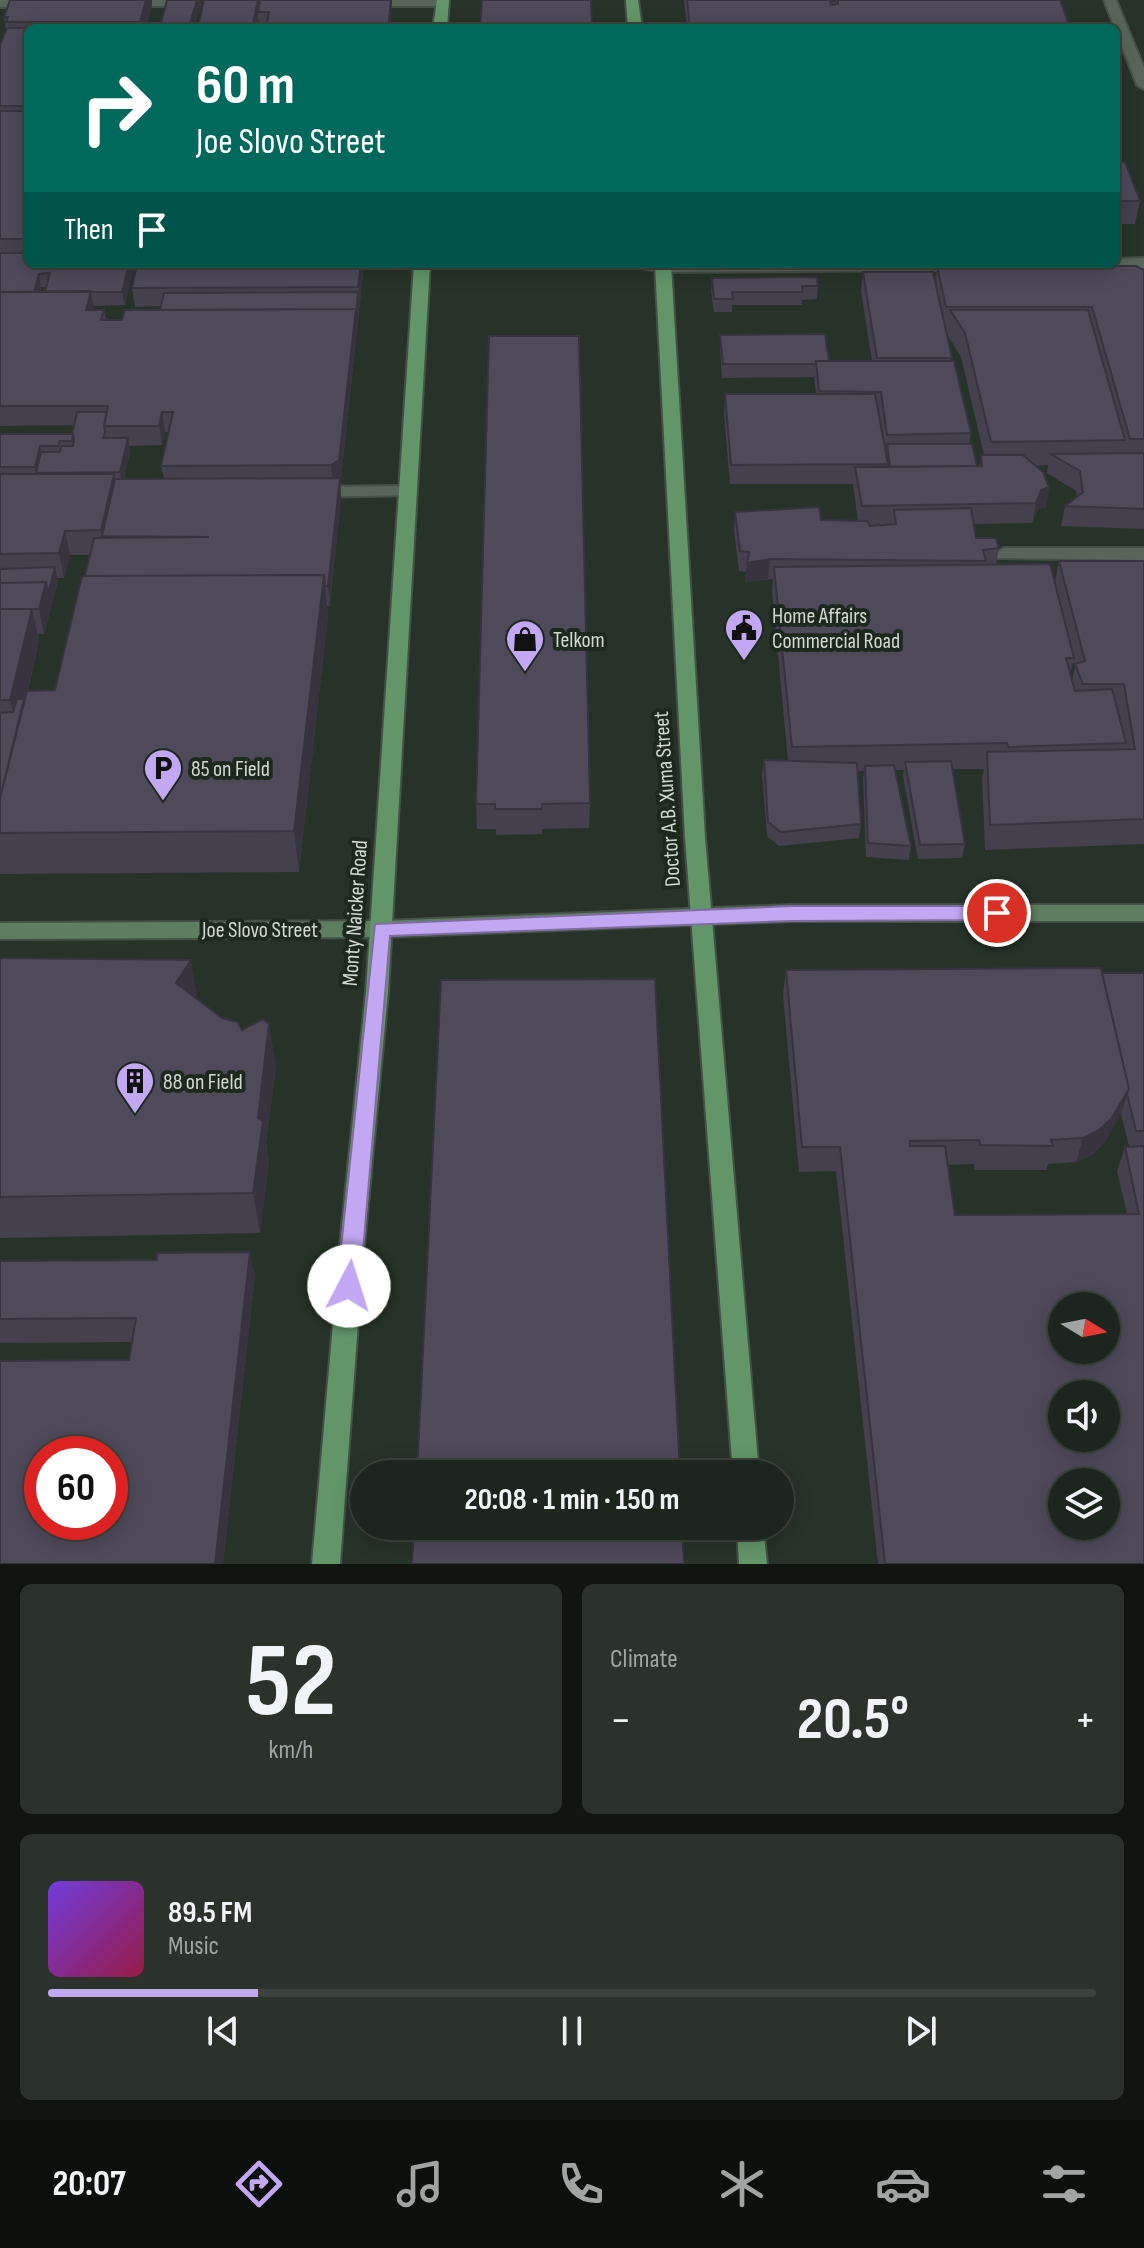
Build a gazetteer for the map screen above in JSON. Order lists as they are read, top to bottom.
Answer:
{
  "streets": {
    "main road": ["Doctor A.B. Xuma Street", "Monty Naicker Road", "Joe Slovo Street"]
  },
  "crossings": [
    ["Doctor A.B. Xuma Street", "Joe Slovo Street"],
    ["Monty Naicker Road", "Joe Slovo Street"]
  ],
  "places": {
    "public building": ["Home Affairs Commercial Road"],
    "shop": ["Telkom"],
    "parking": ["85 on Field"],
    "building": ["88 on Field"]
  },
  "north": "right",
  "page": {
    "turn": ["60 m", "Joe Slovo Street"],
    "then": "Then",
    "limit": "60",
    "trip": "20:08 · 1 min · 150 m",
    "tile": [
      ["52", "km/h"],
      "Climate"
    ],
    "heat": ["−", "20.5°", "+"],
    "song": ["89.5 FM", "Music"],
    "tabs": "20:07"
  }
}
